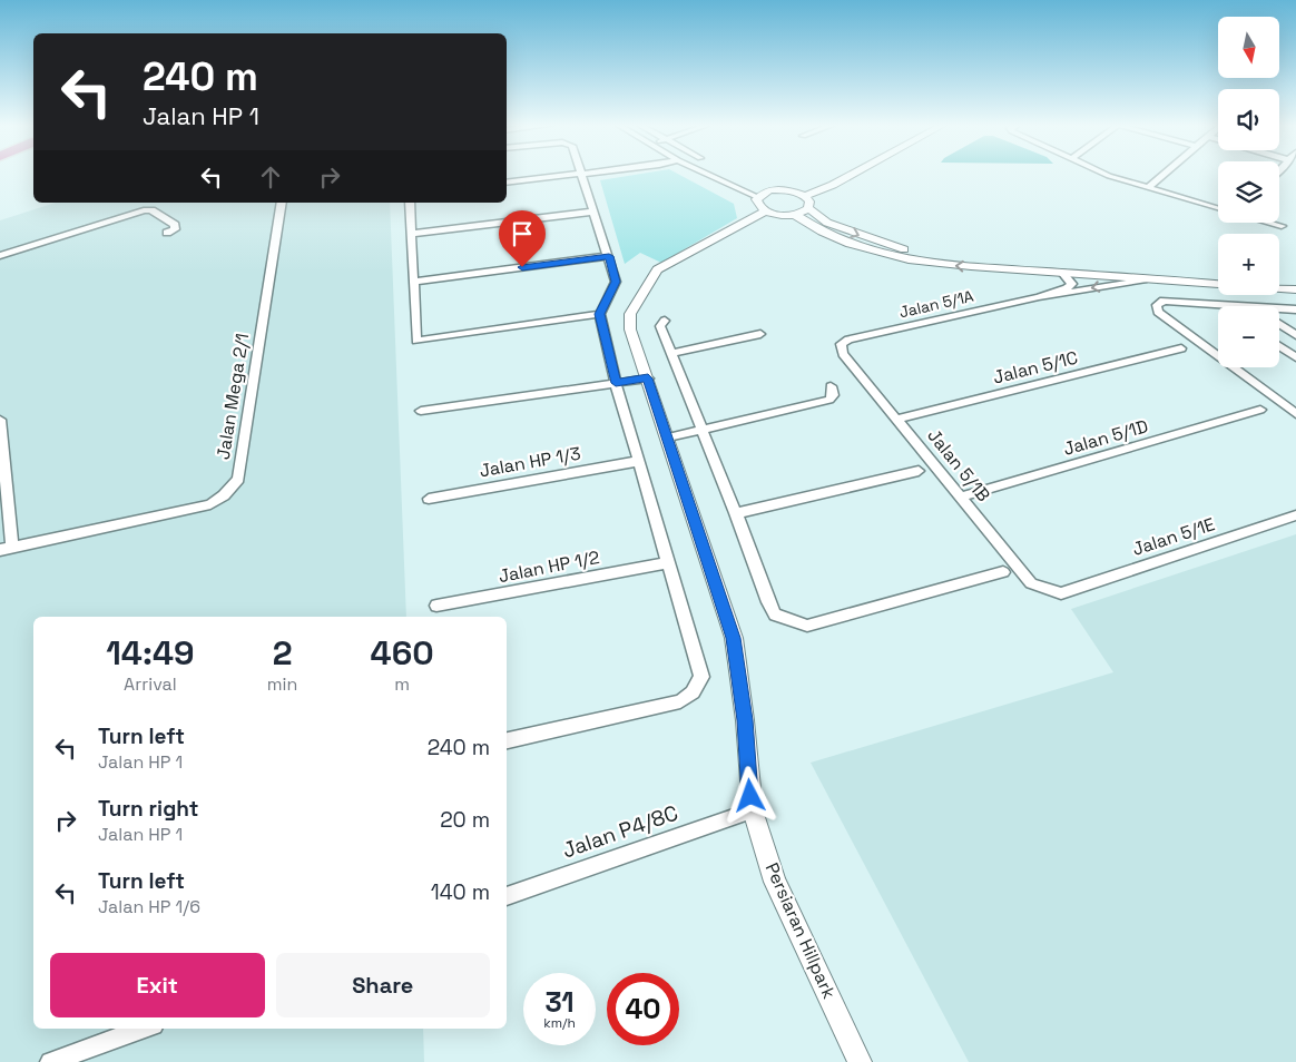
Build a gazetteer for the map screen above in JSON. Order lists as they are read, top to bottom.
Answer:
{
  "streets": {
    "street": [
      "Jalan 5/1A",
      "Jalan 5/1C",
      "Jalan Mega 2/1",
      "Jalan 5/1D",
      "Jalan HP 1/3",
      "Jalan 5/1B",
      "Jalan 5/1E",
      "Jalan HP 1/2",
      "Jalan P4/8C",
      "Persiaran Hillpark"
    ]
  },
  "crossings": [
    ["Jalan 5/1A", "Jalan 5/1B"],
    ["Jalan 5/1C", "Jalan 5/1B"],
    ["Jalan 5/1D", "Jalan 5/1B"],
    ["Jalan 5/1B", "Jalan 5/1E"],
    ["Jalan P4/8C", "Persiaran Hillpark"]
  ],
  "north": "bottom",
  "page": {
    "map_buttons": ["+", "−"],
    "turn": ["240 m", "Jalan HP 1"],
    "eta": [
      "14:49",
      "Arrival",
      "2",
      "min",
      "460",
      "m"
    ],
    "list": [
      {
        "name": "Turn left",
        "note": "Jalan HP 1",
        "value": "240 m"
      },
      {
        "name": "Turn right",
        "note": "Jalan HP 1",
        "value": "20 m"
      },
      {
        "name": "Turn left",
        "note": "Jalan HP 1/6",
        "value": "140 m"
      }
    ],
    "buttons": ["Exit", "Share"],
    "speed": "31 km/h",
    "limit": "40"
  }
}
